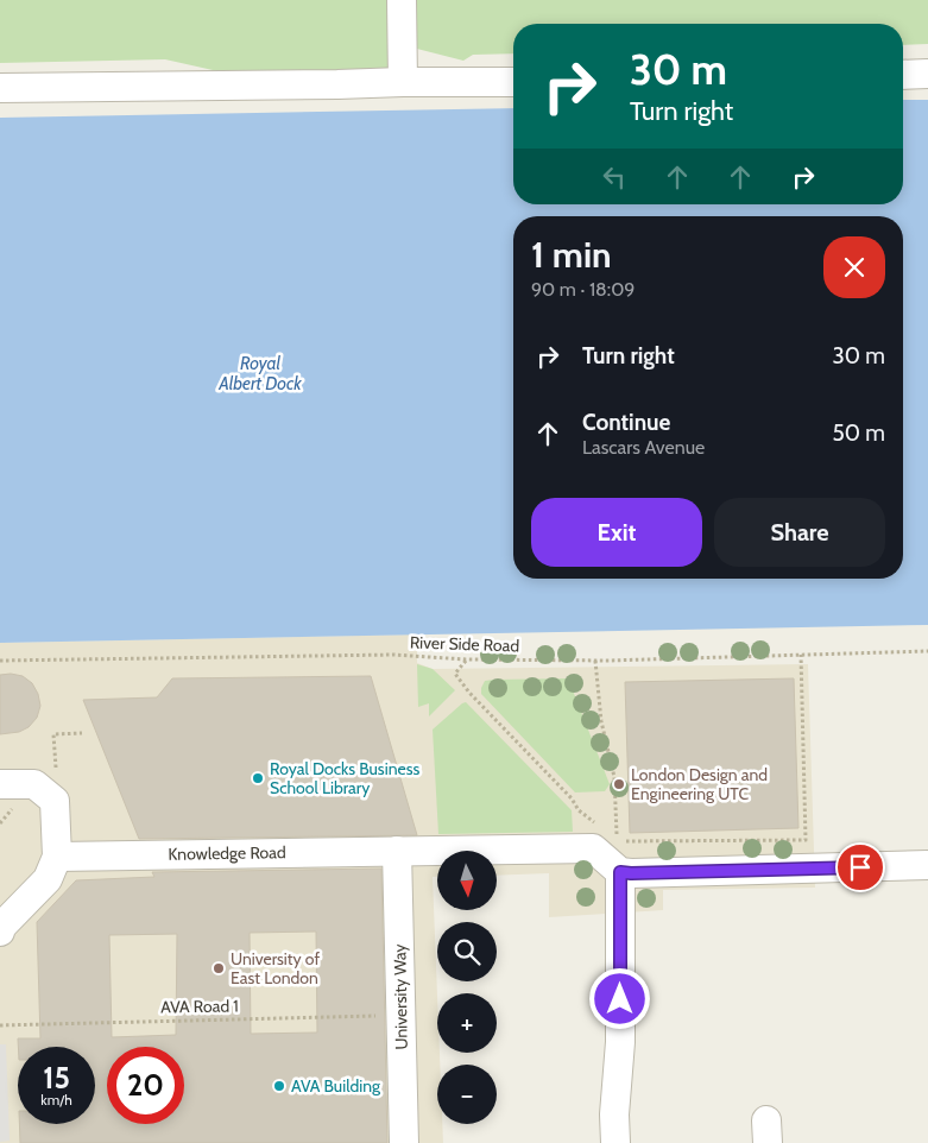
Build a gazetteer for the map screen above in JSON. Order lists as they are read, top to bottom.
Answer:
{
  "streets": {
    "lane": ["Knowledge Road", "University Way"],
    "path": ["River Side Road", "AVA Road 1"]
  },
  "crossings": [
    ["Knowledge Road", "University Way"],
    ["University Way", "AVA Road 1"]
  ],
  "water": ["Royal Albert Dock"],
  "places": [
    "Royal Docks Business School Library",
    "London Design and Engineering UTC",
    "University of East London",
    "AVA Building"
  ],
  "north": "bottom",
  "page": {
    "turn": ["30 m", "Turn right"],
    "heading": ["1 min", "90 m · 18:09"],
    "list": [
      {
        "name": "Turn right",
        "value": "30 m"
      },
      {
        "name": "Continue",
        "note": "Lascars Avenue",
        "value": "50 m"
      }
    ],
    "buttons": ["Exit", "Share"],
    "map_buttons": ["+", "−"],
    "speed": "15 km/h",
    "limit": "20"
  }
}
